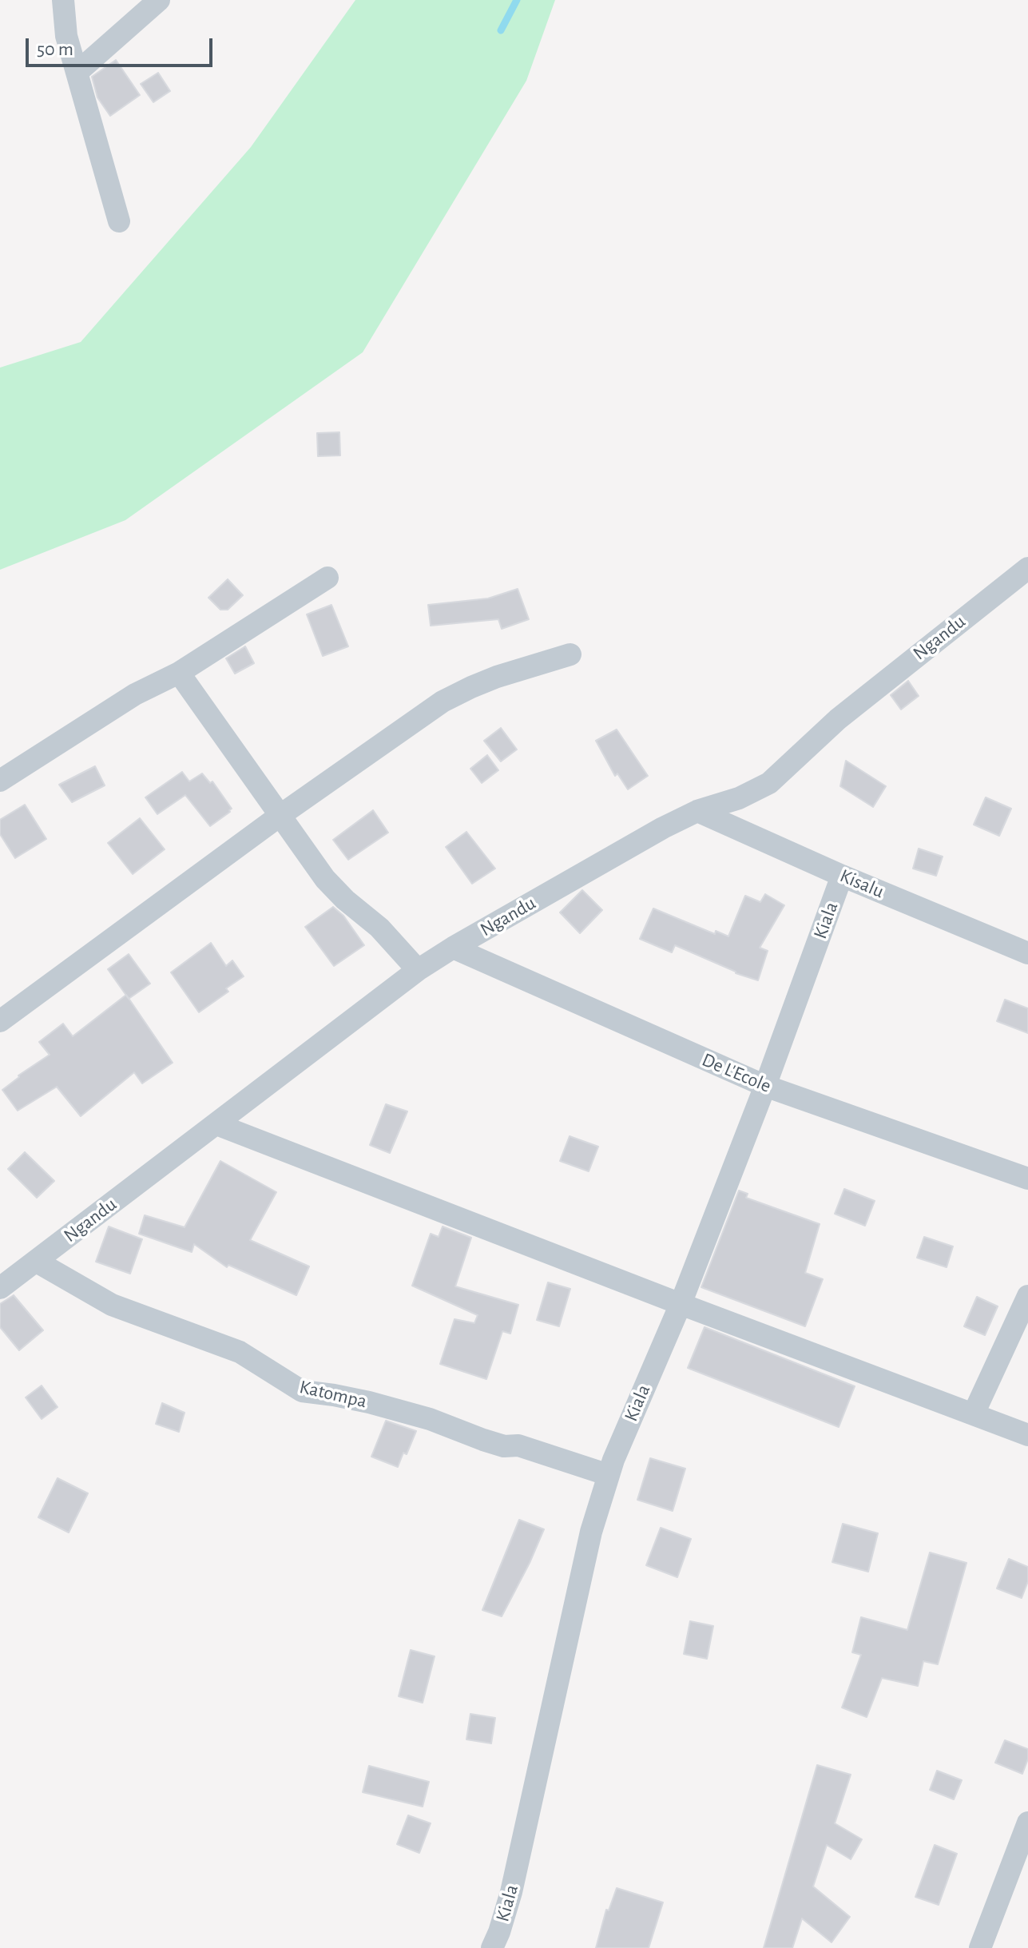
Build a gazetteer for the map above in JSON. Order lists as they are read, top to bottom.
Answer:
{
  "streets": {
    "street": [
      "Ngandu",
      "Kisalu",
      "Kiala",
      "De L'Ecole",
      "Katompa"
    ]
  },
  "crossings": [
    ["Ngandu", "Kisalu"],
    ["Ngandu", "De L'Ecole"],
    ["Ngandu", "Katompa"],
    ["Kisalu", "Kiala"],
    ["Kiala", "De L'Ecole"],
    ["Kiala", "Katompa"]
  ],
  "scale_bar": "50 m"
}
